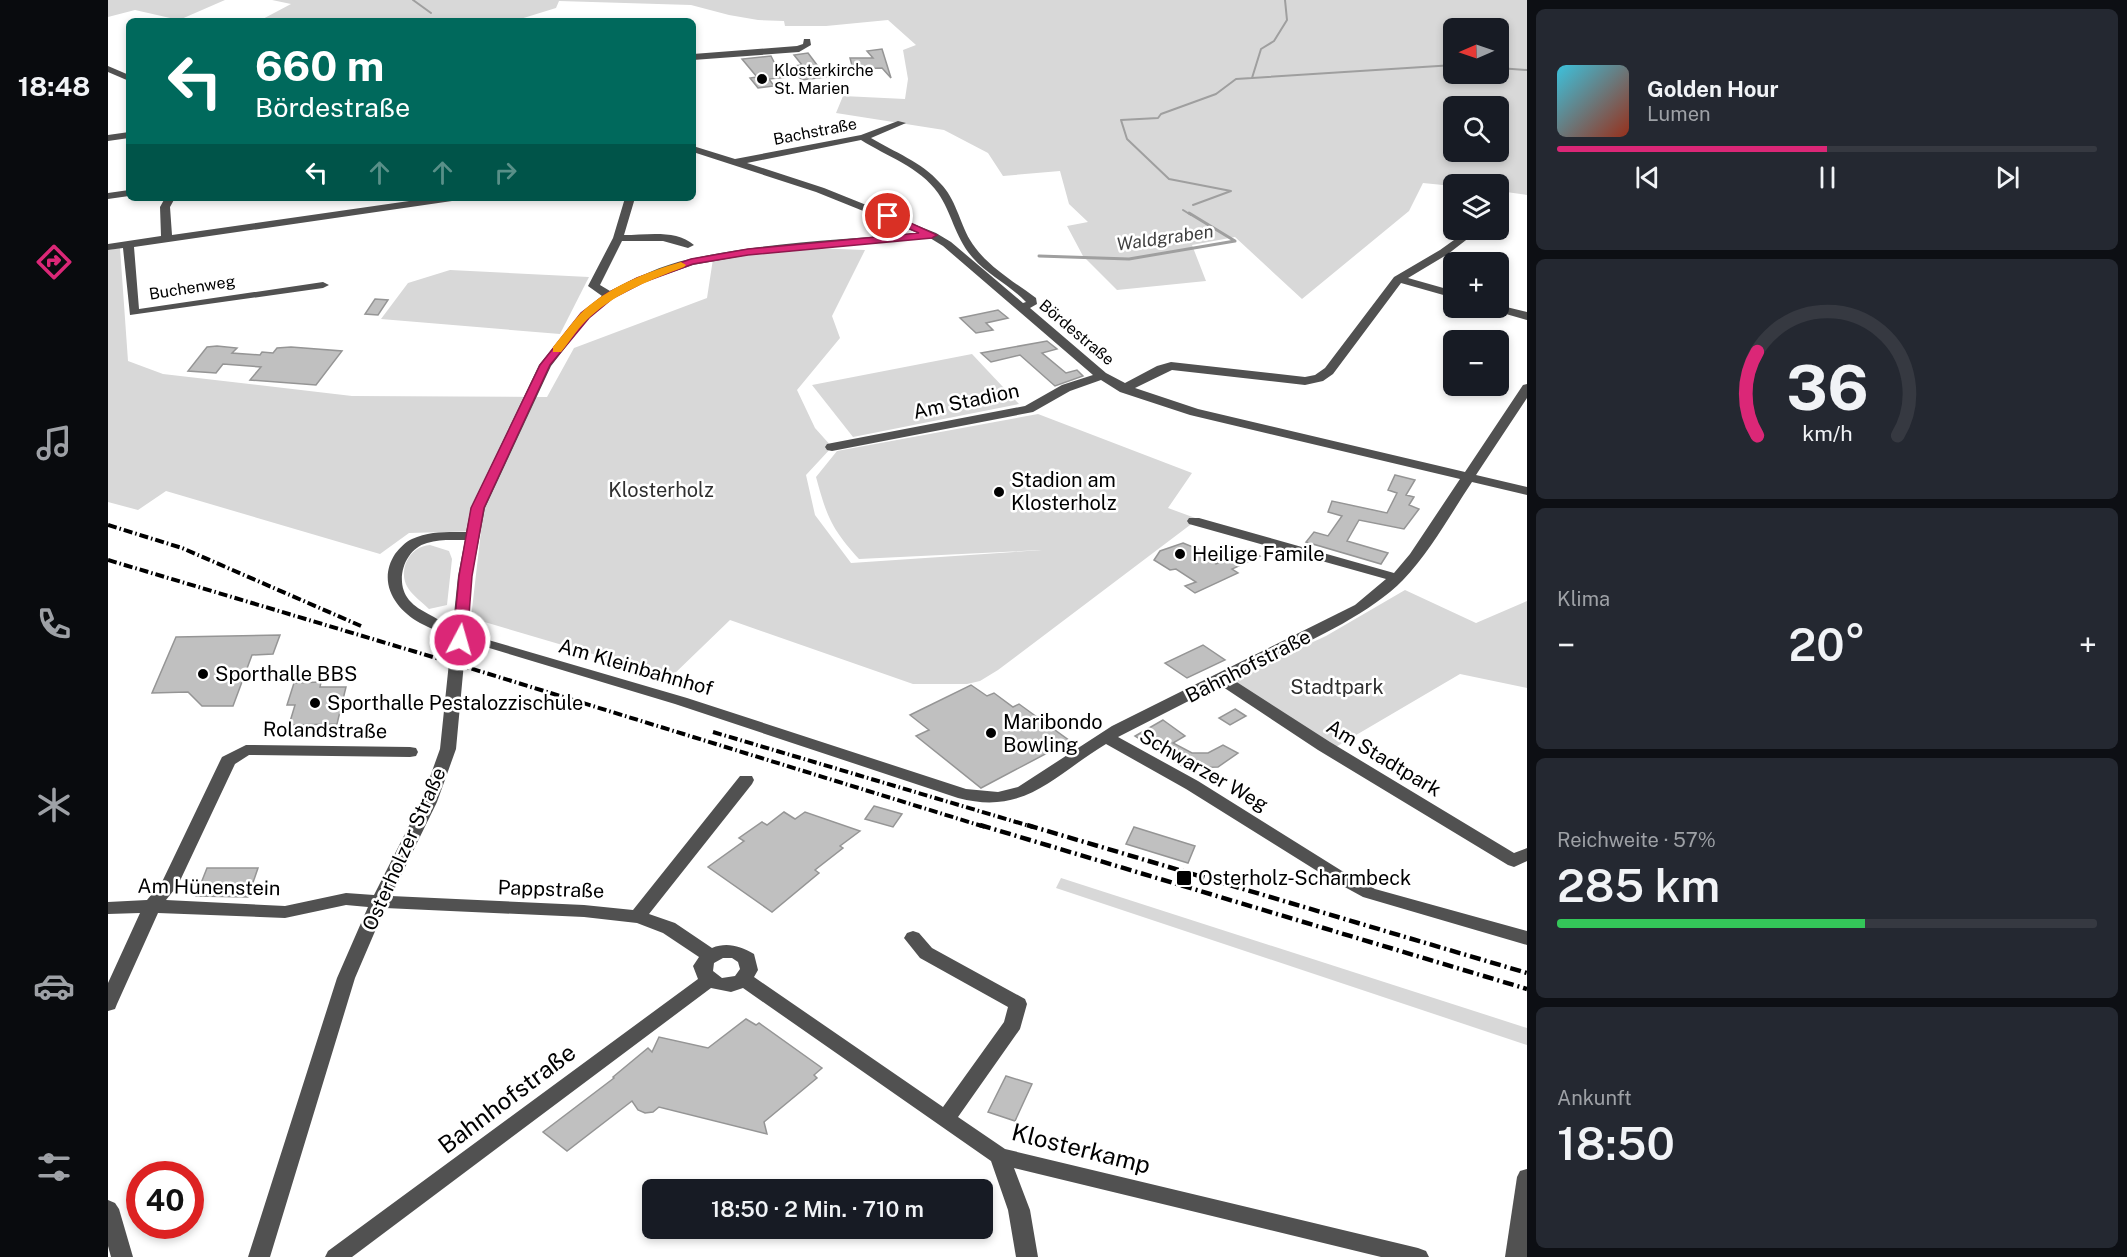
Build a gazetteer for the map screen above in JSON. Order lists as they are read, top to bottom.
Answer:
{
  "streets": {
    "street": [
      "Bachstraße",
      "Buchenweg",
      "Bördestraße",
      "Am Stadion",
      "Bahnhofstraße",
      "Am Kleinbahnhof",
      "Rolandstraße",
      "Am Stadtpark",
      "Schwarzer Weg",
      "Osterholzer Straße",
      "Am Hünenstein",
      "Pappstraße",
      "Klosterkamp"
    ]
  },
  "crossings": [
    ["Bachstraße", "Bördestraße"],
    ["Bördestraße", "Am Stadion"],
    ["Bördestraße", "Bahnhofstraße"],
    ["Bördestraße", "Osterholzer Straße"],
    ["Bahnhofstraße", "Am Kleinbahnhof"],
    ["Bahnhofstraße", "Am Stadtpark"],
    ["Bahnhofstraße", "Schwarzer Weg"],
    ["Bahnhofstraße", "Pappstraße"],
    ["Bahnhofstraße", "Klosterkamp"],
    ["Am Kleinbahnhof", "Osterholzer Straße"],
    ["Rolandstraße", "Am Hünenstein"],
    ["Osterholzer Straße", "Am Hünenstein"],
    ["Osterholzer Straße", "Pappstraße"],
    ["Am Hünenstein", "Pappstraße"],
    ["Pappstraße", "Klosterkamp"]
  ],
  "water": ["Waldgraben"],
  "parks": ["Klosterholz", "Stadtpark"],
  "places": {
    "other": [
      "Klosterkirche St. Marien",
      "Stadion am Klosterholz",
      "Heilige Famile",
      "Sporthalle BBS",
      "Sporthalle Pestalozzischule",
      "Maribondo Bowling"
    ],
    "transit": ["Osterholz-Scharmbeck"]
  },
  "north": "left",
  "page": {
    "tabs": "18:48",
    "map_buttons": ["+", "−"],
    "turn": ["660 m", "Bördestraße"],
    "song": ["Golden Hour", "Lumen"],
    "tile": [
      "Klima",
      ["Reichweite · 57%", "285 km"],
      ["Ankunft", "18:50"]
    ],
    "heat": ["−", "20°", "+"],
    "limit": "40",
    "trip": "18:50 · 2 Min. · 710 m",
    "gauge": ["36", "km/h"]
  }
}
